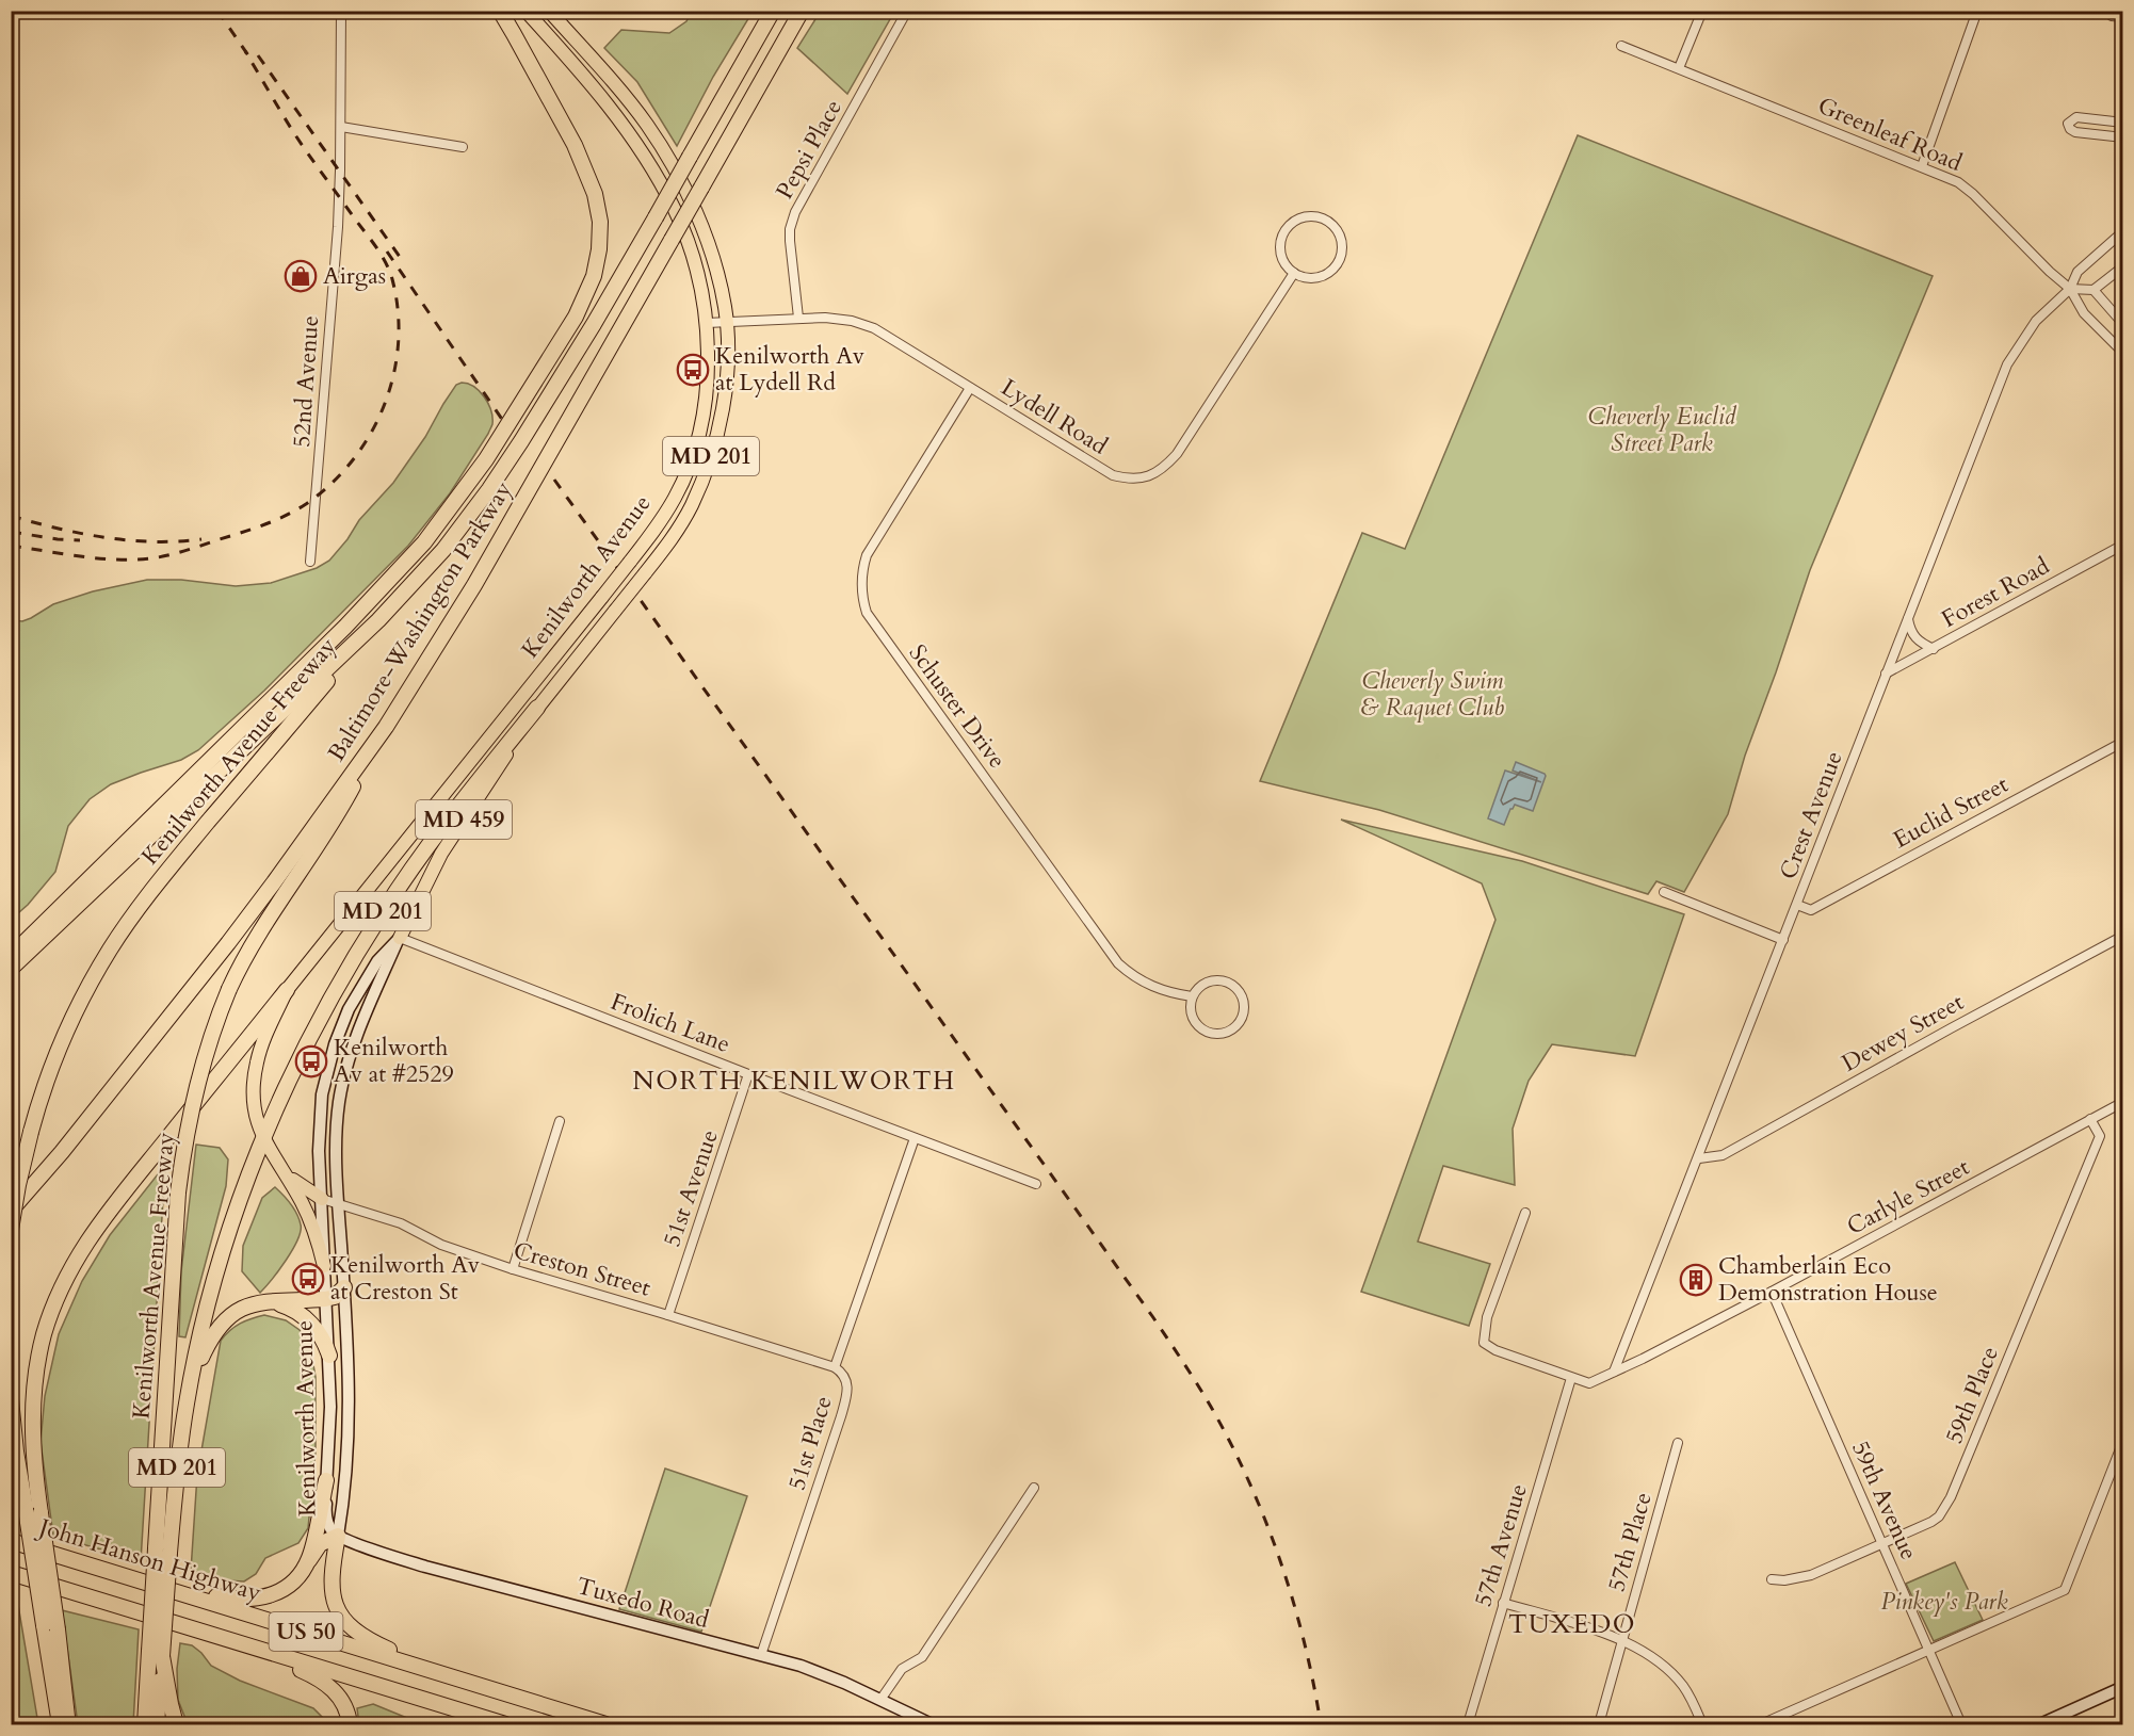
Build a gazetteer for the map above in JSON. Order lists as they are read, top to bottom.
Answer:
{
  "streets": {
    "highway": [
      "MD 201",
      "Baltimore-Washington Parkway",
      "Kenilworth Avenue Freeway",
      "John Hanson Highway",
      "US 50"
    ],
    "main road": ["Kenilworth Avenue", "MD 459", "Tuxedo Road"],
    "street": [
      "Greenleaf Road",
      "Pepsi Place",
      "52nd Avenue",
      "Lydell Road",
      "Forest Road",
      "Schuster Drive",
      "Euclid Street",
      "Crest Avenue",
      "Frolich Lane",
      "Dewey Street",
      "51st Avenue",
      "Carlyle Street",
      "Creston Street",
      "59th Place",
      "51st Place",
      "59th Avenue",
      "57th Place",
      "57th Avenue"
    ]
  },
  "crossings": [
    ["Greenleaf Road", "Crest Avenue"],
    ["Pepsi Place", "Lydell Road"],
    ["Lydell Road", "Kenilworth Avenue"],
    ["Lydell Road", "Schuster Drive"],
    ["MD 201", "Kenilworth Avenue"],
    ["MD 201", "Kenilworth Avenue Freeway"],
    ["Kenilworth Avenue", "Frolich Lane"],
    ["Kenilworth Avenue", "Creston Street"],
    ["Kenilworth Avenue", "Tuxedo Road"],
    ["Forest Road", "Crest Avenue"],
    ["Baltimore-Washington Parkway", "Kenilworth Avenue Freeway"],
    ["Euclid Street", "Crest Avenue"],
    ["Crest Avenue", "Dewey Street"],
    ["Crest Avenue", "Carlyle Street"],
    ["Frolich Lane", "51st Avenue"],
    ["Frolich Lane", "51st Place"],
    ["51st Avenue", "Creston Street"],
    ["Carlyle Street", "59th Place"],
    ["Carlyle Street", "59th Avenue"],
    ["Carlyle Street", "57th Avenue"],
    ["Creston Street", "51st Place"],
    ["59th Place", "59th Avenue"],
    ["51st Place", "Tuxedo Road"]
  ],
  "districts": ["NORTH KENILWORTH", "TUXEDO"],
  "parks": ["Cheverly Euclid Street Park", "Cheverly Swim & Raquet Club", "Pinkey's Park"],
  "places": {
    "shop": ["Airgas"],
    "bus stop": ["Kenilworth Av at Lydell Rd", "Kenilworth Av at #2529", "Kenilworth Av at Creston St"],
    "building": ["Chamberlain Eco Demonstration House"]
  }
}
